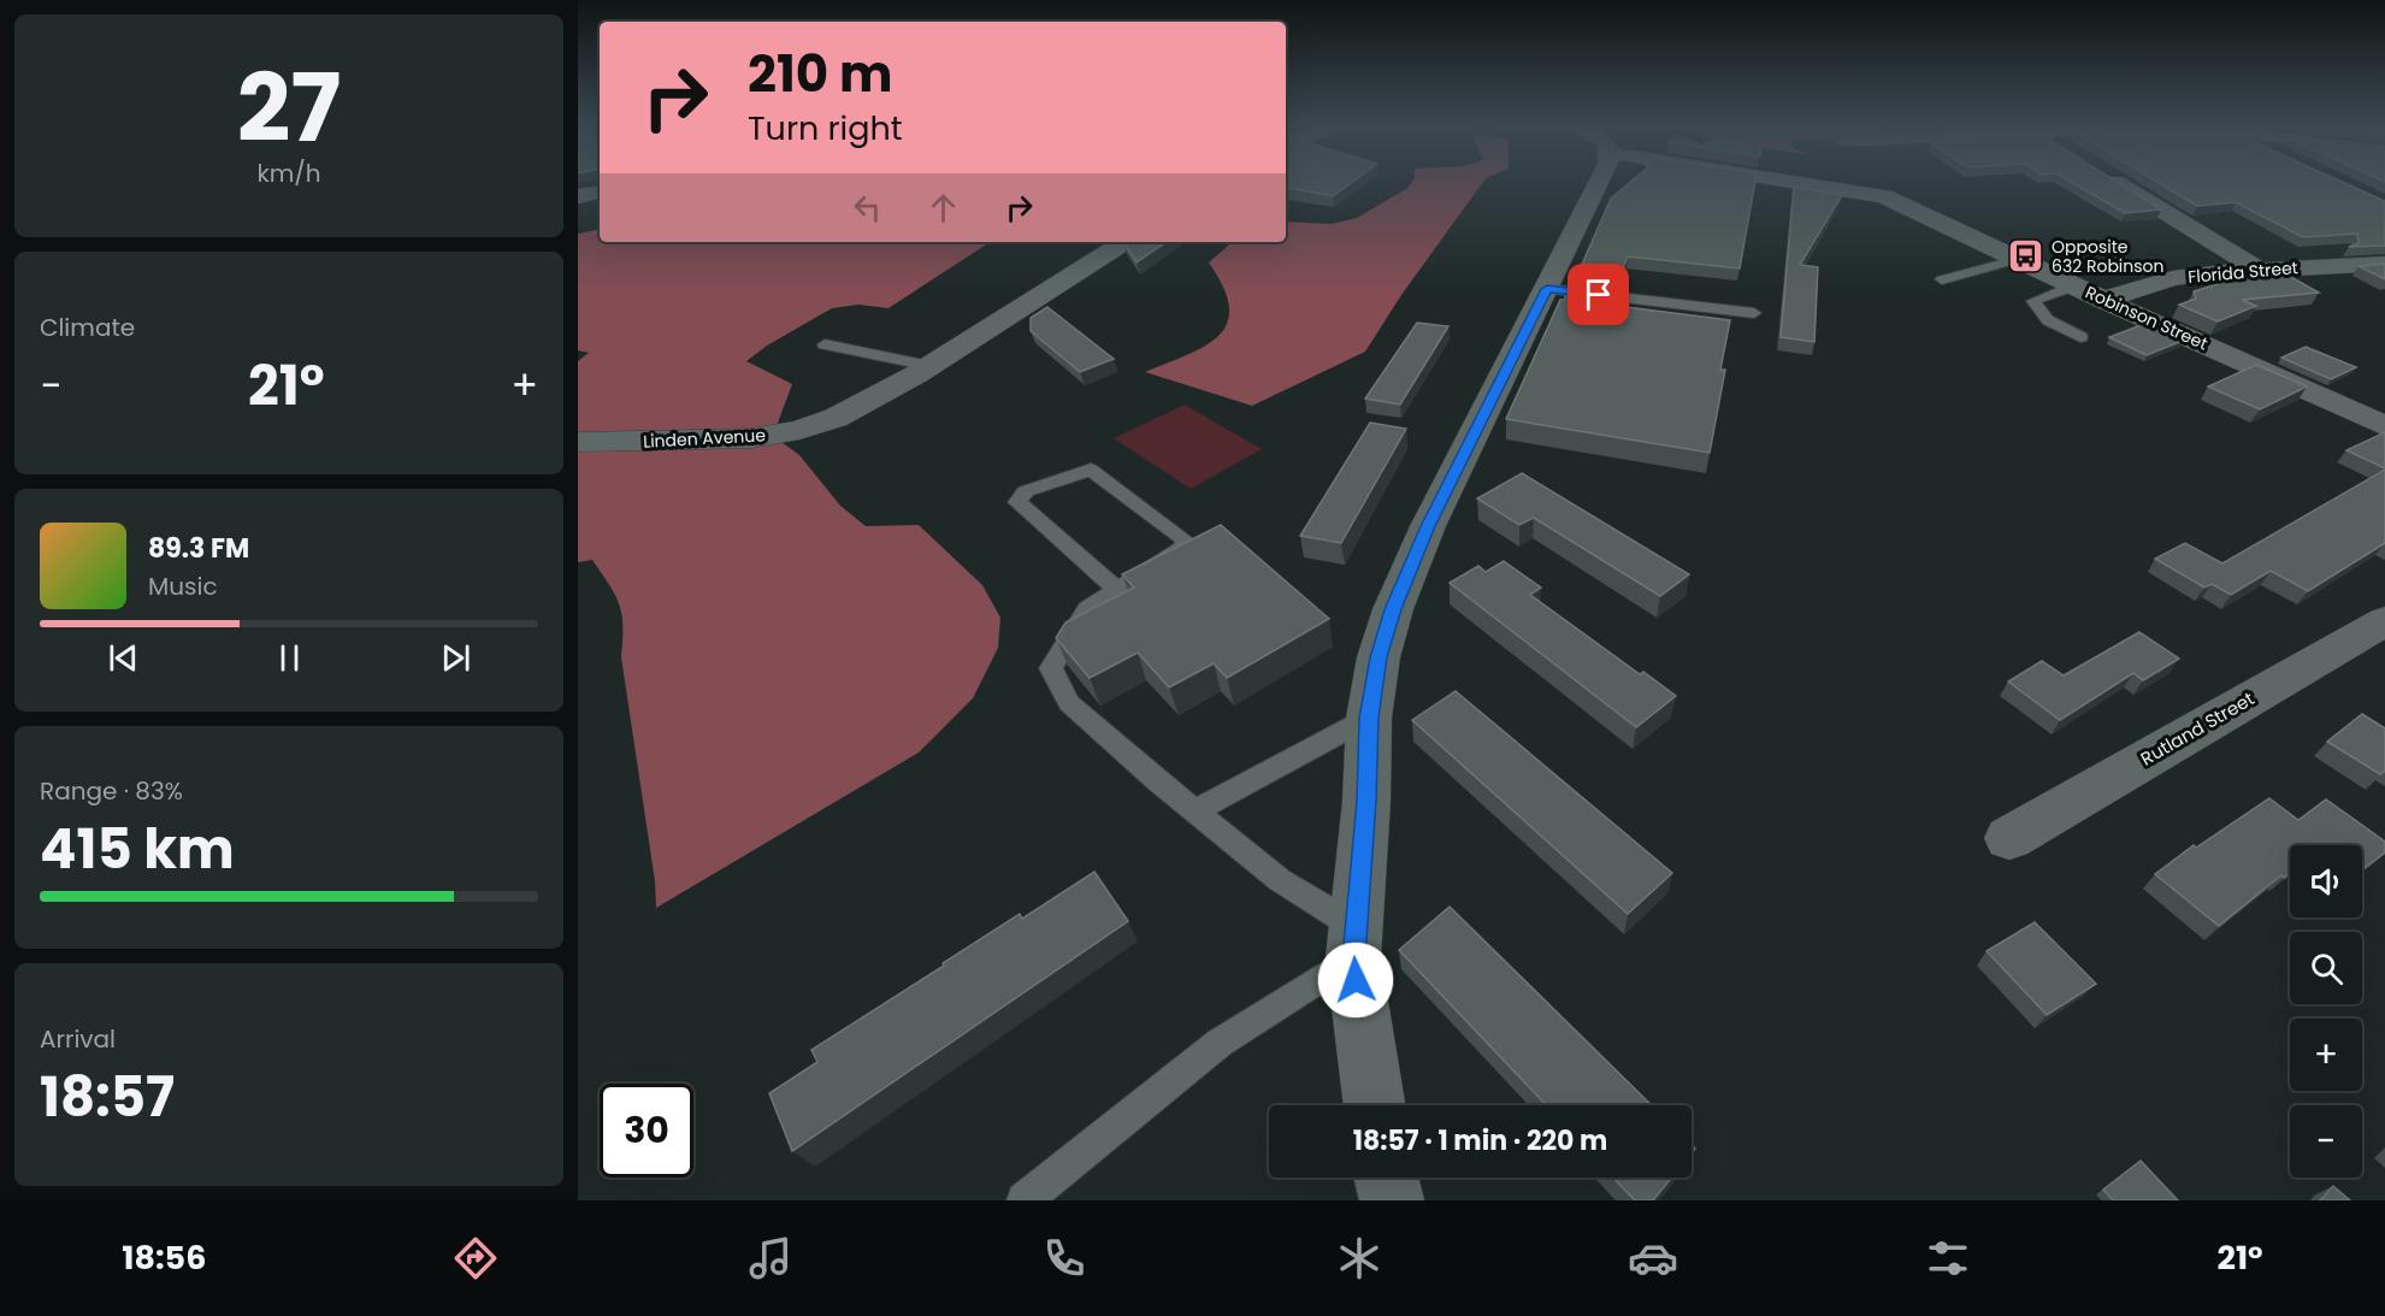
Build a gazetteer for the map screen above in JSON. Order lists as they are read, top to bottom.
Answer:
{
  "streets": {
    "street": [
      "Florida Street",
      "Robinson Street",
      "Linden Avenue",
      "Rutland Street"
    ]
  },
  "crossings": [
    ["Florida Street", "Robinson Street"]
  ],
  "places": {
    "bus stop": ["Opposite 632 Robinson"]
  },
  "page": {
    "tile": [
      ["27", "km/h"],
      "Climate",
      ["Range · 83%", "415 km"],
      ["Arrival", "18:57"]
    ],
    "turn": ["210 m", "Turn right"],
    "heat": ["−", "21°", "+"],
    "song": ["89.3 FM", "Music"],
    "map_buttons": ["+", "−"],
    "limit": "30",
    "trip": "18:57 · 1 min · 220 m",
    "tabs": ["18:56", "21°"]
  }
}
